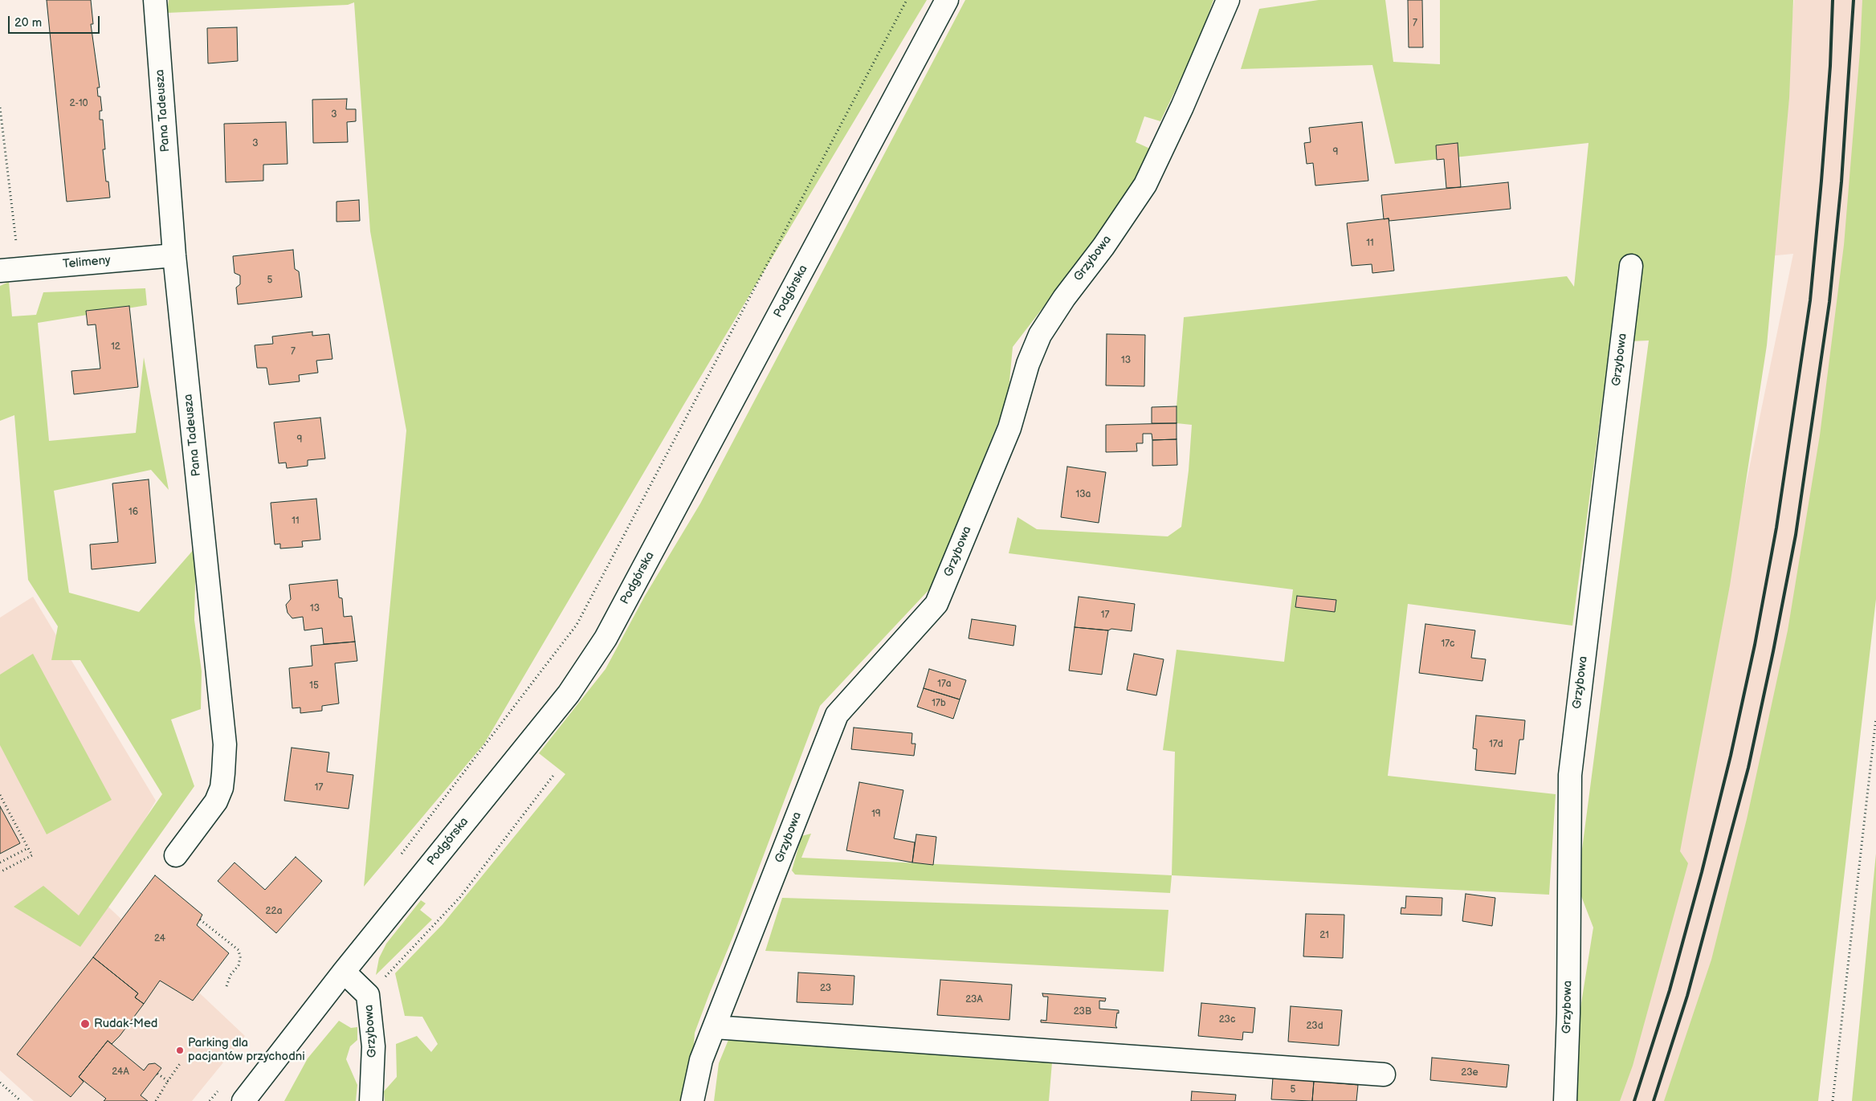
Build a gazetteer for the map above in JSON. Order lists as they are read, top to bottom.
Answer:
{
  "streets": {
    "street": [
      "Pana Tadeusza",
      "Grzybowa",
      "Telimeny",
      "Podgórska"
    ]
  },
  "crossings": [
    ["Pana Tadeusza", "Telimeny"],
    ["Grzybowa", "Podgórska"]
  ],
  "places": ["Rudak-Med", "Parking dla pacjantów przychodni"],
  "house_numbers": [
    "7",
    "2-10",
    "3",
    "3",
    "9",
    "11",
    "5",
    "12",
    "7",
    "13",
    "9",
    "13a",
    "16",
    "11",
    "13",
    "17",
    "17c",
    "17a",
    "15",
    "17b",
    "17d",
    "17",
    "19",
    "22a",
    "21",
    "24",
    "23",
    "23A",
    "23B",
    "23c",
    "23d",
    "24A",
    "23e",
    "5"
  ],
  "scale_bar": "20 m"
}
